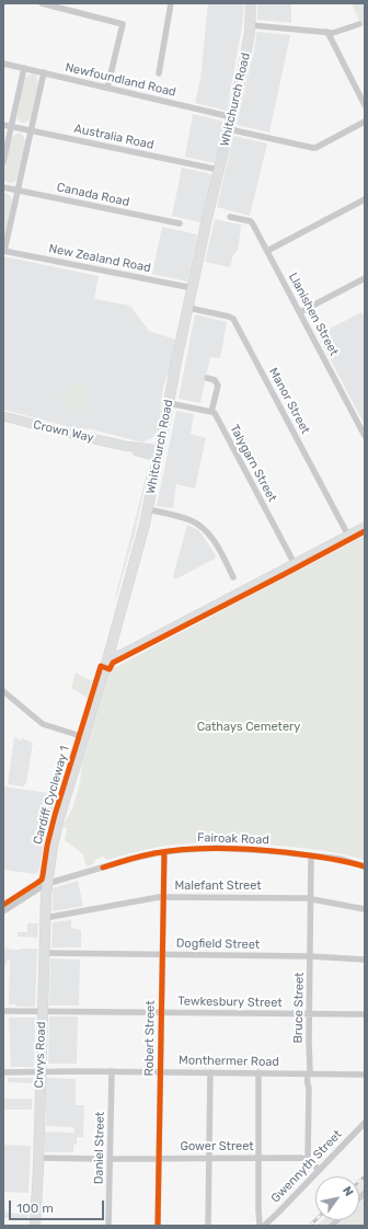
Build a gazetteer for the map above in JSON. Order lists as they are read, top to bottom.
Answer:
{
  "streets": {
    "main road": ["Whitchurch Road", "Crwys Road"],
    "street": [
      "Newfoundland Road",
      "Australia Road",
      "Canada Road",
      "New Zealand Road",
      "Llanishen Street",
      "Manor Street",
      "Crown Way",
      "Talygarn Street",
      "Fairoak Road",
      "Malefant Street",
      "Dogfield Street",
      "Tewkesbury Street",
      "Bruce Street",
      "Robert Street",
      "Monthermer Road",
      "Gower Street",
      "Daniel Street",
      "Gwennyth Street"
    ],
    "cycle path": ["Cardiff Cycleway 1"]
  },
  "crossings": [
    ["Newfoundland Road", "Whitchurch Road"],
    ["Whitchurch Road", "Australia Road"],
    ["Whitchurch Road", "New Zealand Road"],
    ["Whitchurch Road", "Manor Street"],
    ["Whitchurch Road", "Crown Way"],
    ["Whitchurch Road", "Fairoak Road"],
    ["Whitchurch Road", "Crwys Road"],
    ["Fairoak Road", "Bruce Street"],
    ["Fairoak Road", "Robert Street"],
    ["Fairoak Road", "Crwys Road"],
    ["Malefant Street", "Bruce Street"],
    ["Malefant Street", "Robert Street"],
    ["Malefant Street", "Crwys Road"],
    ["Dogfield Street", "Bruce Street"],
    ["Dogfield Street", "Robert Street"],
    ["Dogfield Street", "Crwys Road"],
    ["Tewkesbury Street", "Bruce Street"],
    ["Tewkesbury Street", "Robert Street"],
    ["Tewkesbury Street", "Crwys Road"],
    ["Bruce Street", "Monthermer Road"],
    ["Bruce Street", "Gower Street"],
    ["Robert Street", "Monthermer Road"],
    ["Robert Street", "Gower Street"],
    ["Crwys Road", "Monthermer Road"],
    ["Monthermer Road", "Daniel Street"],
    ["Gower Street", "Daniel Street"]
  ],
  "parks": ["Cathays Cemetery"],
  "scale_bar": "100 m",
  "north": "top right"
}
